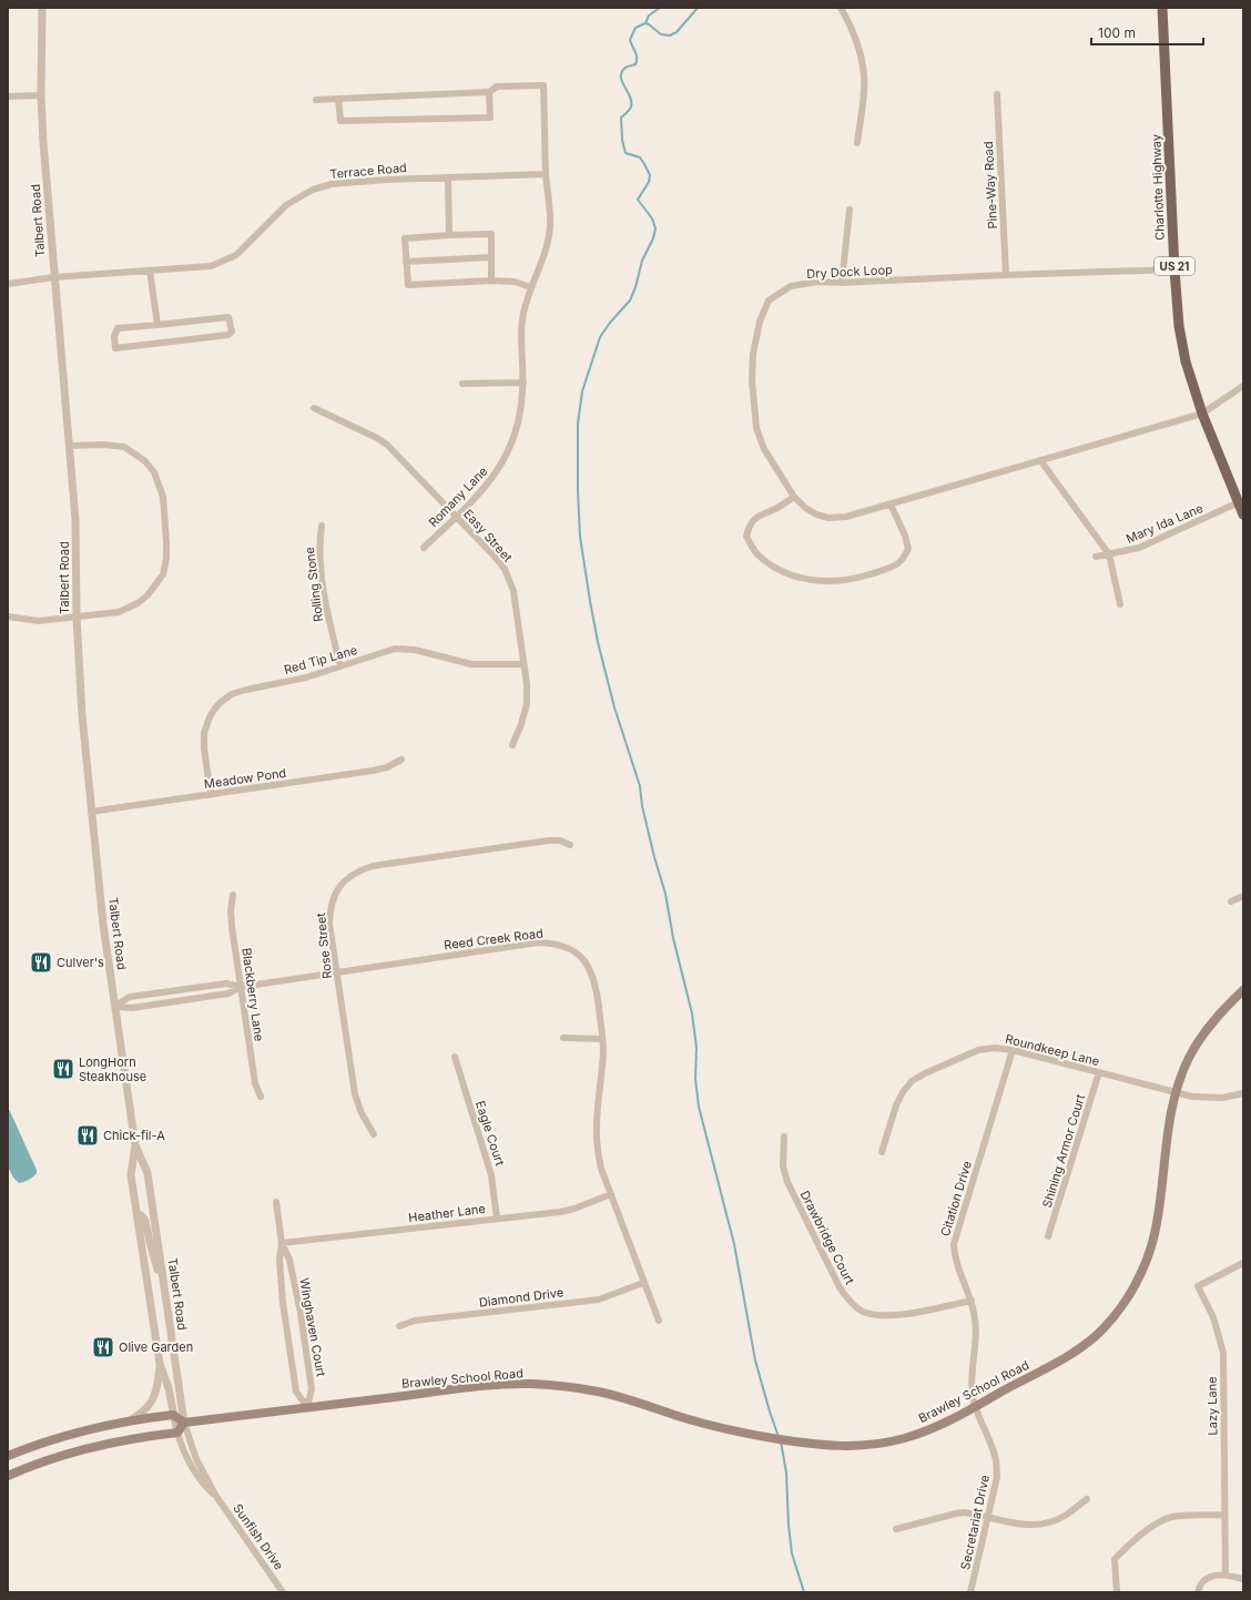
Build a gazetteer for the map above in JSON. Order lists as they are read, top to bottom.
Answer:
{
  "streets": {
    "main road": ["Charlotte Highway", "US 21", "Brawley School Road"],
    "street": [
      "Terrace Road",
      "Pine-Way Road",
      "Talbert Road",
      "Dry Dock Loop",
      "Romany Lane",
      "Mary Ida Lane",
      "Easy Street",
      "Rolling Stone",
      "Red Tip Lane",
      "Meadow Pond",
      "Reed Creek Road",
      "Rose Street",
      "Blackberry Lane",
      "Roundkeep Lane",
      "Eagle Court",
      "Shining Armor Court",
      "Citation Drive",
      "Heather Lane",
      "Drawbridge Court",
      "Diamond Drive",
      "Winghaven Court",
      "Lazy Lane",
      "Secretariat Drive",
      "Sunfish Drive"
    ]
  },
  "crossings": [
    ["Terrace Road", "Talbert Road"],
    ["Terrace Road", "Romany Lane"],
    ["Pine-Way Road", "Dry Dock Loop"],
    ["Charlotte Highway", "Dry Dock Loop"],
    ["Charlotte Highway", "Mary Ida Lane"],
    ["Talbert Road", "Meadow Pond"],
    ["Talbert Road", "Reed Creek Road"],
    ["Talbert Road", "Brawley School Road"],
    ["Talbert Road", "Sunfish Drive"],
    ["Romany Lane", "Easy Street"],
    ["Easy Street", "Red Tip Lane"],
    ["Rolling Stone", "Red Tip Lane"],
    ["Red Tip Lane", "Meadow Pond"],
    ["Reed Creek Road", "Rose Street"],
    ["Reed Creek Road", "Blackberry Lane"],
    ["Reed Creek Road", "Heather Lane"],
    ["Reed Creek Road", "Diamond Drive"],
    ["Roundkeep Lane", "Shining Armor Court"],
    ["Roundkeep Lane", "Citation Drive"],
    ["Roundkeep Lane", "Brawley School Road"],
    ["Eagle Court", "Heather Lane"],
    ["Citation Drive", "Drawbridge Court"],
    ["Citation Drive", "Brawley School Road"],
    ["Citation Drive", "Secretariat Drive"],
    ["Heather Lane", "Winghaven Court"],
    ["Winghaven Court", "Brawley School Road"],
    ["Brawley School Road", "Secretariat Drive"],
    ["Brawley School Road", "Sunfish Drive"]
  ],
  "places": {
    "restaurant": [
      "Culver's",
      "LongHorn Steakhouse",
      "Chick-fil-A",
      "Olive Garden"
    ]
  },
  "scale_bar": "100 m"
}
